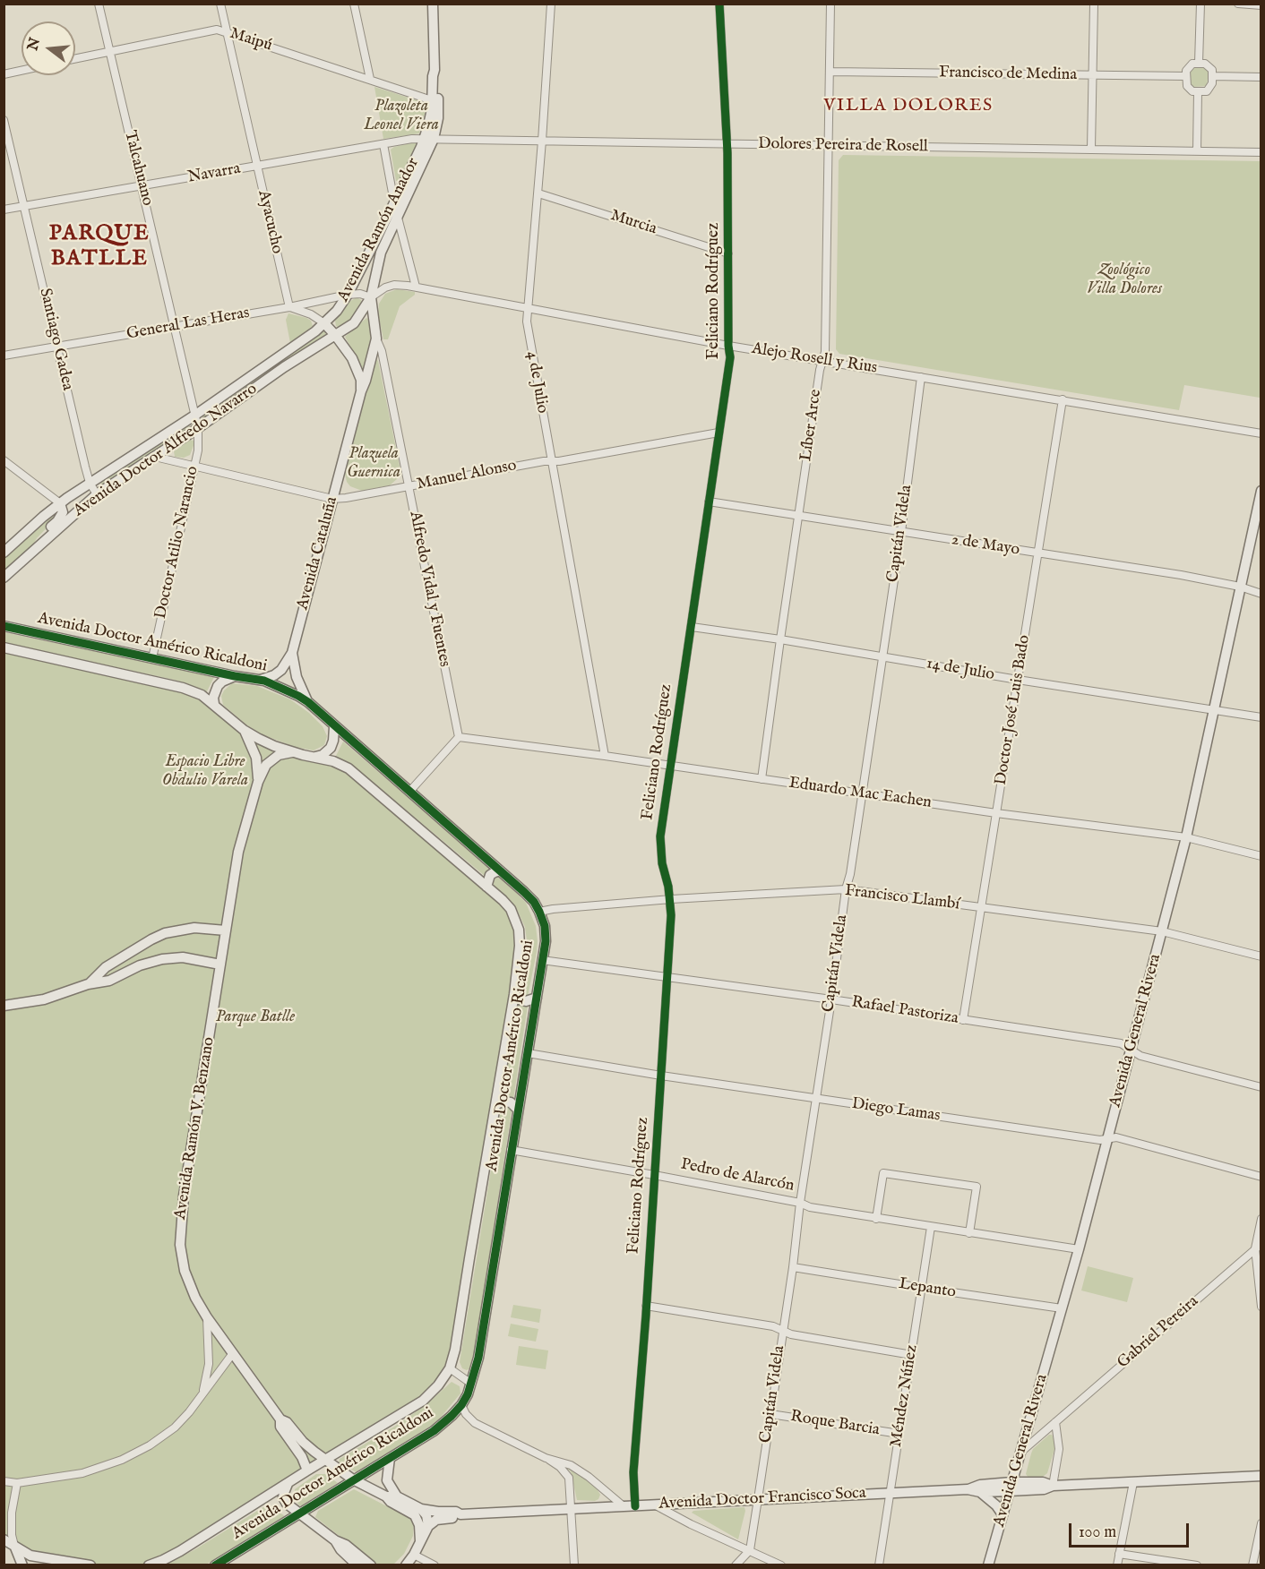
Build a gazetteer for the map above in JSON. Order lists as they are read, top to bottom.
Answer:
{
  "streets": {
    "street": [
      "Maipú",
      "Francisco de Medina",
      "Dolores Pereira de Rosell",
      "Talcahuano",
      "Navarra",
      "Ayacucho",
      "Murcia",
      "Avenida Ramón Anador",
      "Feliciano Rodríguez",
      "General Las Heras",
      "Santiago Gadea",
      "Alejo Rosell y Rius",
      "4 de Julio",
      "Líber Arce",
      "Avenida Doctor Alfredo Navarro",
      "Manuel Alonso",
      "Capitán Videla",
      "Doctor Atilio Narancio",
      "2 de Mayo",
      "Avenida Cataluña",
      "Alfredo Vidal y Fuentes",
      "Avenida Doctor Américo Ricaldoni",
      "14 de Julio",
      "Doctor José Luis Bado",
      "Eduardo Mac Eachen",
      "Francisco Llambí",
      "Rafael Pastoriza",
      "Avenida General Rivera",
      "Diego Lamas",
      "Avenida Ramón V. Benzano",
      "Pedro de Alarcón",
      "Lepanto",
      "Gabriel Pereira",
      "Méndez Núñez",
      "Roque Barcia",
      "Avenida Doctor Francisco Soca"
    ]
  },
  "crossings": [
    ["Maipú", "Talcahuano"],
    ["Maipú", "Ayacucho"],
    ["Maipú", "Avenida Ramón Anador"],
    ["Francisco de Medina", "Líber Arce"],
    ["Dolores Pereira de Rosell", "Navarra"],
    ["Dolores Pereira de Rosell", "Avenida Ramón Anador"],
    ["Dolores Pereira de Rosell", "Feliciano Rodríguez"],
    ["Dolores Pereira de Rosell", "4 de Julio"],
    ["Dolores Pereira de Rosell", "Líber Arce"],
    ["Talcahuano", "Navarra"],
    ["Talcahuano", "General Las Heras"],
    ["Talcahuano", "Avenida Doctor Alfredo Navarro"],
    ["Talcahuano", "Doctor Atilio Narancio"],
    ["Navarra", "Ayacucho"],
    ["Navarra", "Avenida Ramón Anador"],
    ["Navarra", "Santiago Gadea"],
    ["Ayacucho", "General Las Heras"],
    ["Murcia", "Feliciano Rodríguez"],
    ["Murcia", "4 de Julio"],
    ["Avenida Ramón Anador", "General Las Heras"],
    ["Avenida Ramón Anador", "Alejo Rosell y Rius"],
    ["Avenida Ramón Anador", "Avenida Doctor Alfredo Navarro"],
    ["Avenida Ramón Anador", "Avenida Cataluña"],
    ["Feliciano Rodríguez", "Alejo Rosell y Rius"],
    ["Feliciano Rodríguez", "Manuel Alonso"],
    ["Feliciano Rodríguez", "2 de Mayo"],
    ["Feliciano Rodríguez", "14 de Julio"],
    ["Feliciano Rodríguez", "Eduardo Mac Eachen"],
    ["Feliciano Rodríguez", "Francisco Llambí"],
    ["Feliciano Rodríguez", "Rafael Pastoriza"],
    ["Feliciano Rodríguez", "Diego Lamas"],
    ["Feliciano Rodríguez", "Pedro de Alarcón"],
    ["Feliciano Rodríguez", "Avenida Doctor Francisco Soca"],
    ["General Las Heras", "Santiago Gadea"],
    ["General Las Heras", "Alejo Rosell y Rius"],
    ["General Las Heras", "Avenida Cataluña"],
    ["Santiago Gadea", "Avenida Doctor Alfredo Navarro"],
    ["Alejo Rosell y Rius", "4 de Julio"],
    ["Alejo Rosell y Rius", "Líber Arce"],
    ["Alejo Rosell y Rius", "Capitán Videla"],
    ["Alejo Rosell y Rius", "Avenida Cataluña"],
    ["Alejo Rosell y Rius", "Doctor José Luis Bado"],
    ["4 de Julio", "Manuel Alonso"],
    ["4 de Julio", "Eduardo Mac Eachen"],
    ["Líber Arce", "2 de Mayo"],
    ["Líber Arce", "14 de Julio"],
    ["Líber Arce", "Eduardo Mac Eachen"],
    ["Avenida Doctor Alfredo Navarro", "Manuel Alonso"],
    ["Avenida Doctor Alfredo Navarro", "Doctor Atilio Narancio"],
    ["Avenida Doctor Alfredo Navarro", "Avenida Cataluña"],
    ["Manuel Alonso", "Doctor Atilio Narancio"],
    ["Manuel Alonso", "Avenida Cataluña"],
    ["Manuel Alonso", "Alfredo Vidal y Fuentes"],
    ["Capitán Videla", "2 de Mayo"],
    ["Capitán Videla", "14 de Julio"],
    ["Capitán Videla", "Eduardo Mac Eachen"],
    ["Capitán Videla", "Francisco Llambí"],
    ["Capitán Videla", "Rafael Pastoriza"],
    ["Capitán Videla", "Diego Lamas"],
    ["Capitán Videla", "Pedro de Alarcón"],
    ["Capitán Videla", "Lepanto"],
    ["Capitán Videla", "Roque Barcia"],
    ["Capitán Videla", "Avenida Doctor Francisco Soca"],
    ["Doctor Atilio Narancio", "Avenida Doctor Américo Ricaldoni"],
    ["2 de Mayo", "Doctor José Luis Bado"],
    ["2 de Mayo", "Avenida General Rivera"],
    ["Avenida Cataluña", "Alfredo Vidal y Fuentes"],
    ["Avenida Cataluña", "Avenida Doctor Américo Ricaldoni"],
    ["Alfredo Vidal y Fuentes", "Eduardo Mac Eachen"],
    ["Avenida Doctor Américo Ricaldoni", "Francisco Llambí"],
    ["Avenida Doctor Américo Ricaldoni", "Rafael Pastoriza"],
    ["Avenida Doctor Américo Ricaldoni", "Diego Lamas"],
    ["Avenida Doctor Américo Ricaldoni", "Avenida Ramón V. Benzano"],
    ["Avenida Doctor Américo Ricaldoni", "Pedro de Alarcón"],
    ["Avenida Doctor Américo Ricaldoni", "Avenida Doctor Francisco Soca"],
    ["14 de Julio", "Doctor José Luis Bado"],
    ["14 de Julio", "Avenida General Rivera"],
    ["Doctor José Luis Bado", "Eduardo Mac Eachen"],
    ["Doctor José Luis Bado", "Francisco Llambí"],
    ["Doctor José Luis Bado", "Rafael Pastoriza"],
    ["Eduardo Mac Eachen", "Avenida General Rivera"],
    ["Francisco Llambí", "Avenida General Rivera"],
    ["Rafael Pastoriza", "Avenida General Rivera"],
    ["Avenida General Rivera", "Diego Lamas"],
    ["Avenida General Rivera", "Pedro de Alarcón"],
    ["Avenida General Rivera", "Lepanto"],
    ["Avenida General Rivera", "Gabriel Pereira"],
    ["Avenida General Rivera", "Avenida Doctor Francisco Soca"],
    ["Avenida Ramón V. Benzano", "Avenida Doctor Francisco Soca"],
    ["Pedro de Alarcón", "Méndez Núñez"],
    ["Lepanto", "Méndez Núñez"],
    ["Méndez Núñez", "Roque Barcia"],
    ["Méndez Núñez", "Avenida Doctor Francisco Soca"]
  ],
  "districts": ["VILLA DOLORES", "PARQUE BATLLE"],
  "parks": [
    "Plazoleta Leonel Viera",
    "Zoológico Villa Dolores",
    "Plazuela Guernica",
    "Espacio Libre Obdulio Varela",
    "Parque Batlle"
  ],
  "scale_bar": "100 m",
  "north": "left"
}
